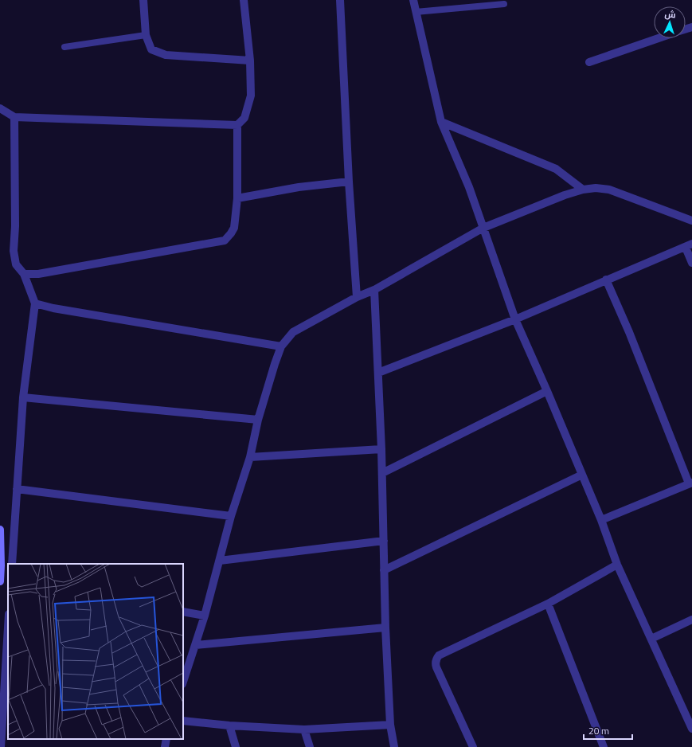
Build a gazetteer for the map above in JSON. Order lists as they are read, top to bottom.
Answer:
{
  "scale_bar": "20 m",
  "north": "top"
}
